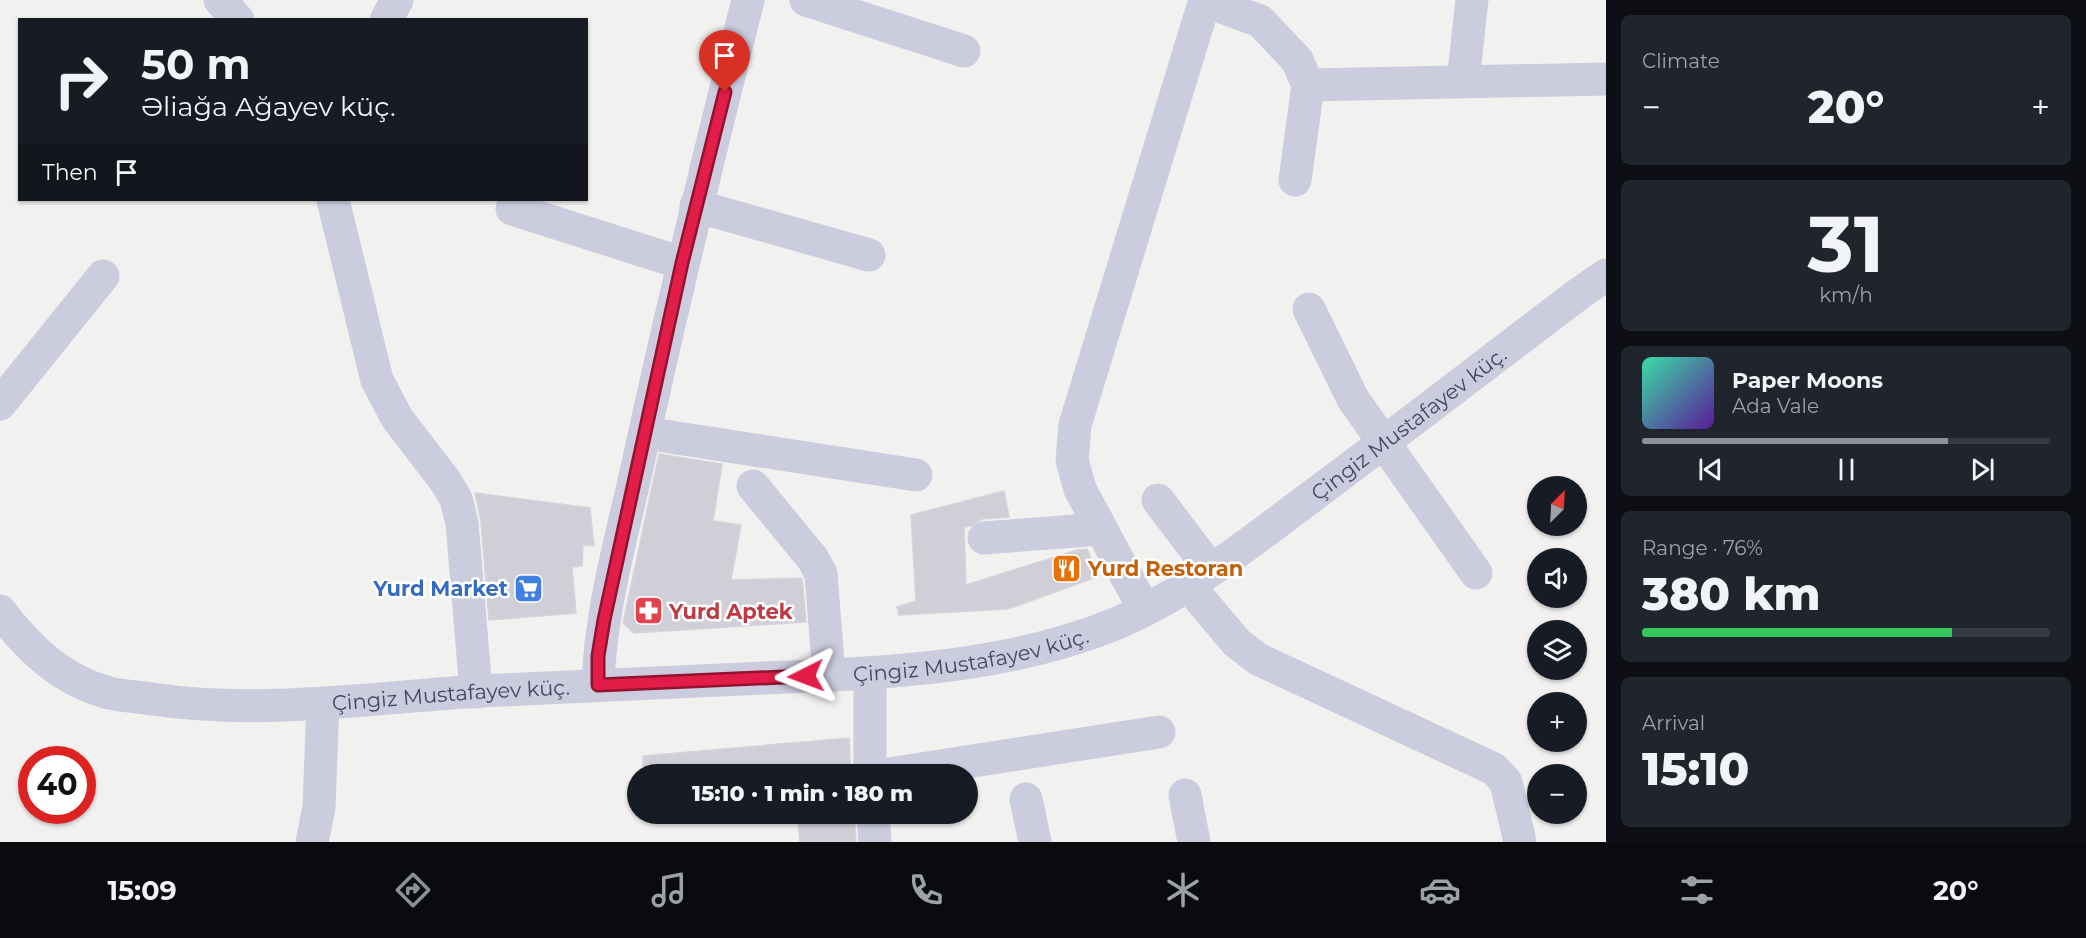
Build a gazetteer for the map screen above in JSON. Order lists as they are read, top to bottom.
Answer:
{
  "streets": {
    "street": ["Çingiz Mustafayev küç."]
  },
  "places": {
    "restaurant": ["Yurd Restoran"],
    "supermarket": ["Yurd Market"],
    "pharmacy": ["Yurd Aptek"]
  },
  "north": "top right",
  "page": {
    "tile": [
      "Climate",
      ["31", "km/h"],
      ["Range · 76%", "380 km"],
      ["Arrival", "15:10"]
    ],
    "turn": ["50 m", "Əliağa Ağayev küç."],
    "heat": ["−", "20°", "+"],
    "then": "Then",
    "song": ["Paper Moons", "Ada Vale"],
    "map_buttons": ["+", "−"],
    "limit": "40",
    "trip": "15:10 · 1 min · 180 m",
    "tabs": ["15:09", "20°"]
  }
}
